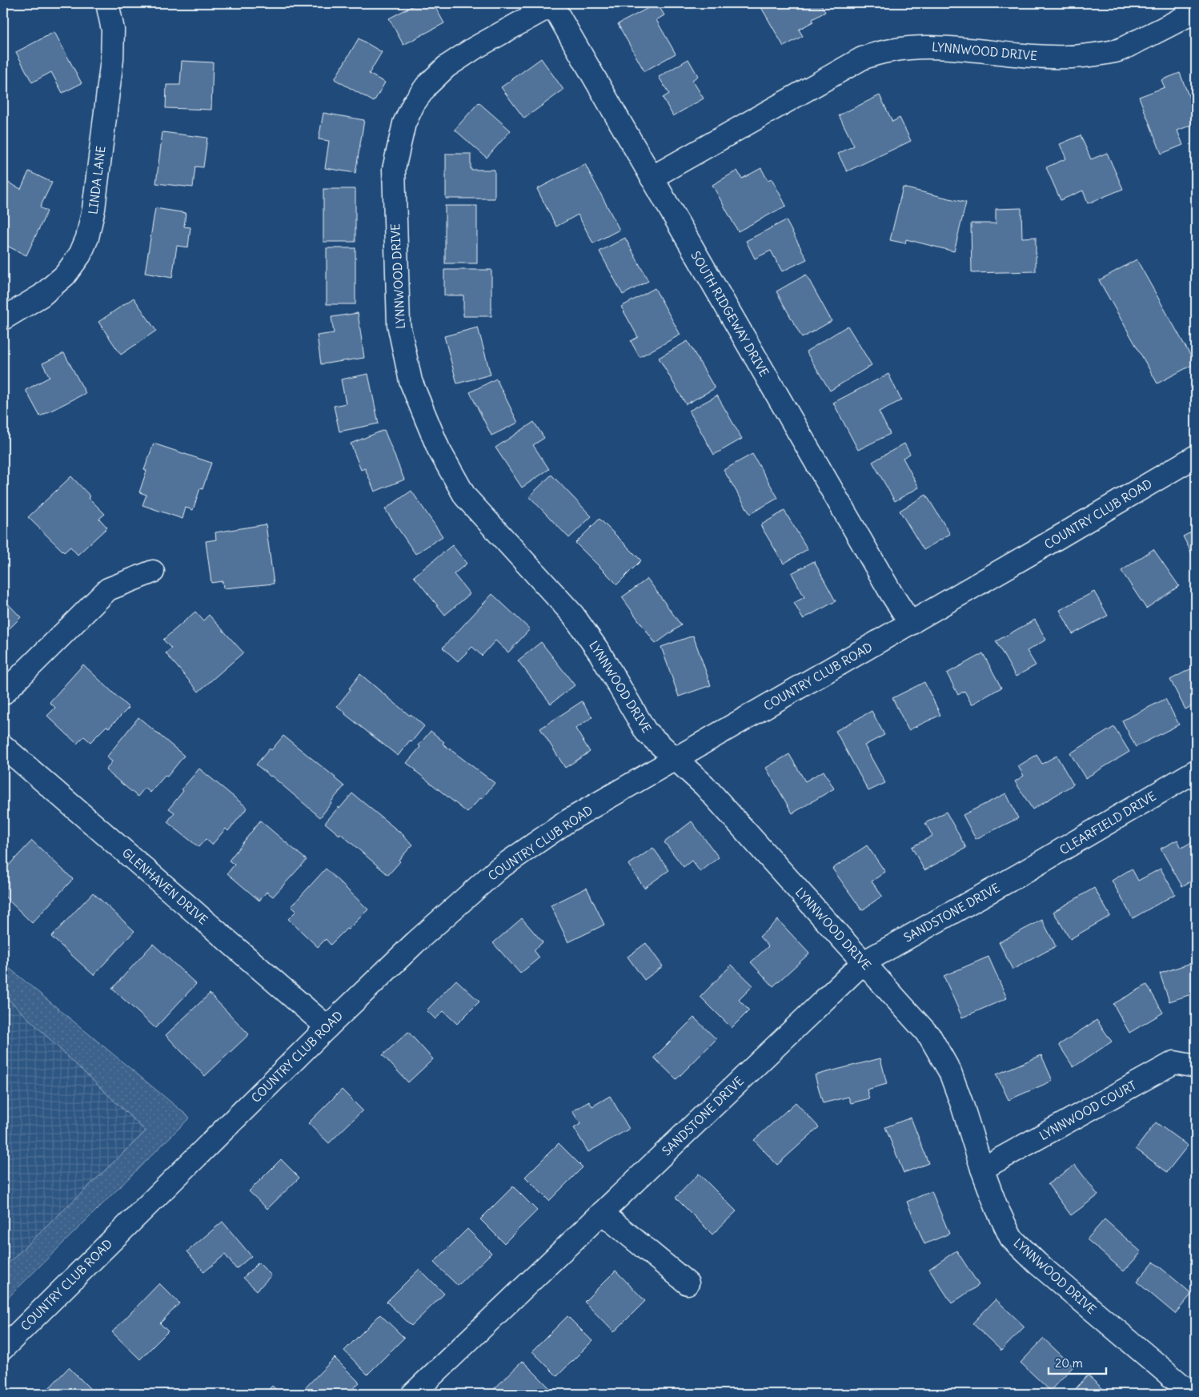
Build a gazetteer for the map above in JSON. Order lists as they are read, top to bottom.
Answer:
{
  "streets": {
    "street": [
      "LYNNWOOD DRIVE",
      "LINDA LANE",
      "SOUTH RIDGEWAY DRIVE",
      "COUNTRY CLUB ROAD",
      "CLEARFIELD DRIVE",
      "GLENHAVEN DRIVE",
      "SANDSTONE DRIVE",
      "LYNNWOOD COURT"
    ]
  },
  "crossings": [
    ["LYNNWOOD DRIVE", "SOUTH RIDGEWAY DRIVE"],
    ["LYNNWOOD DRIVE", "COUNTRY CLUB ROAD"],
    ["LYNNWOOD DRIVE", "SANDSTONE DRIVE"],
    ["LYNNWOOD DRIVE", "LYNNWOOD COURT"],
    ["SOUTH RIDGEWAY DRIVE", "COUNTRY CLUB ROAD"],
    ["COUNTRY CLUB ROAD", "GLENHAVEN DRIVE"],
    ["CLEARFIELD DRIVE", "SANDSTONE DRIVE"]
  ],
  "scale_bar": "20 m"
}
